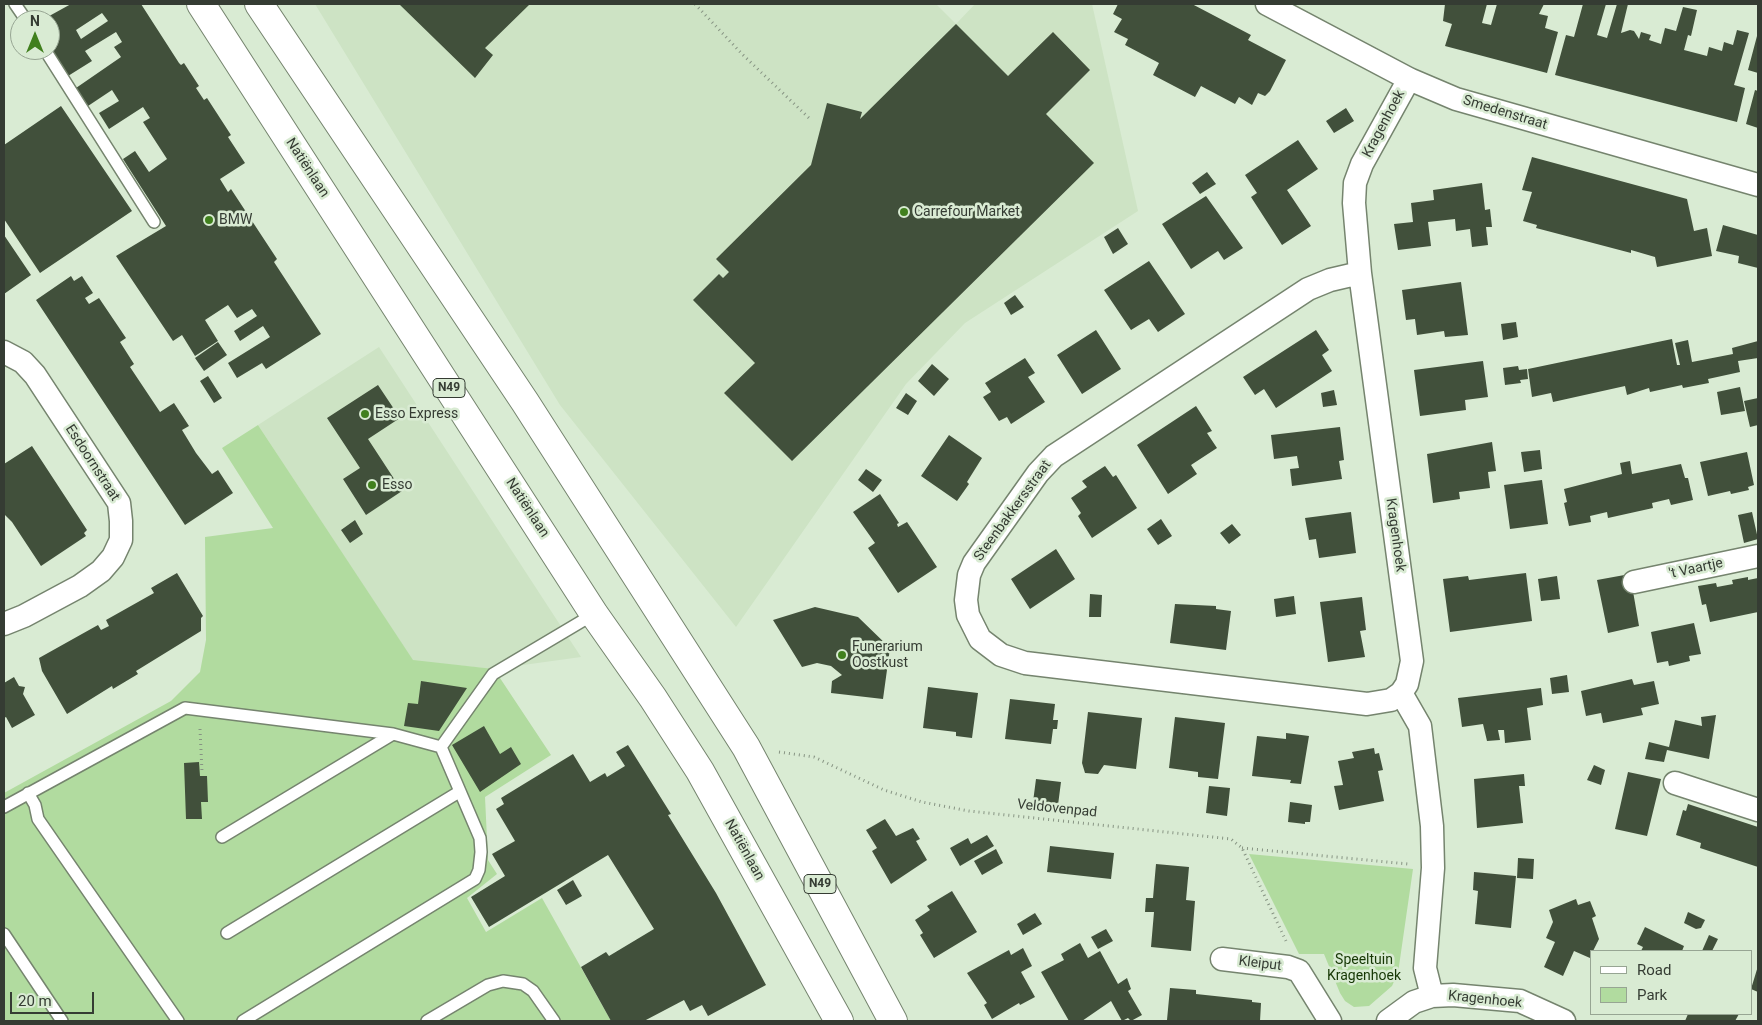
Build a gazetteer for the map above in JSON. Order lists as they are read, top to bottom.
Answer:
{
  "streets": {
    "main road": ["Natiënlaan", "N49"],
    "street": [
      "Smedenstraat",
      "Kragenhoek",
      "Esdoornstraat",
      "Steenbakkersstraat",
      "'t Vaartje",
      "Kleiput"
    ],
    "path": ["Veldovenpad"]
  },
  "crossings": [
    ["Smedenstraat", "Kragenhoek"],
    ["Kragenhoek", "Steenbakkersstraat"],
    ["Kragenhoek", "Veldovenpad"],
    ["N49", "Veldovenpad"]
  ],
  "parks": ["Speeltuin Kragenhoek"],
  "places": [
    "Carrefour Market",
    "BMW",
    "Esso Express",
    "Esso",
    "Funerarium Oostkust"
  ],
  "legend": ["Road", "Park"],
  "scale_bar": "20 m",
  "north": "top"
}
